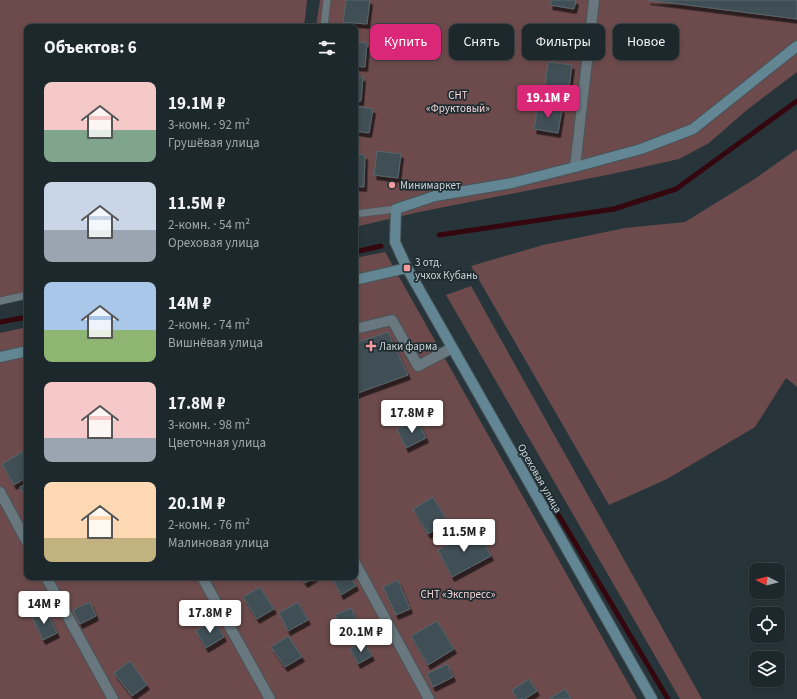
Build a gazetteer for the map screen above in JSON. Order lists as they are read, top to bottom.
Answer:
{
  "streets": {
    "street": ["Ореховая улица"]
  },
  "parks": ["СНТ «Фруктовый»", "СНТ «Экспресс»"],
  "places": {
    "other": ["Минимаркет"],
    "transit": ["3 отд. учхох Кубань"],
    "health": ["Лаки фарма"]
  },
  "north": "left",
  "page": {
    "chip": [
      "Купить",
      "Снять",
      "Фильтры",
      "Новое"
    ],
    "heading": "Объектов: 6",
    "list": [
      {
        "name": "19.1M ₽",
        "note": "3-комн. · 92 m² · Грушёвая улица"
      },
      {
        "name": "11.5M ₽",
        "note": "2-комн. · 54 m² · Ореховая улица"
      },
      {
        "name": "14M ₽",
        "note": "2-комн. · 74 m² · Вишнёвая улица"
      },
      {
        "name": "17.8M ₽",
        "note": "3-комн. · 98 m² · Цветочная улица"
      },
      {
        "name": "20.1M ₽",
        "note": "2-комн. · 76 m² · Малиновая улица"
      }
    ],
    "price": [
      "19.1M ₽",
      "17.8M ₽",
      "11.5M ₽",
      "14M ₽",
      "17.8M ₽",
      "20.1M ₽"
    ]
  }
}
